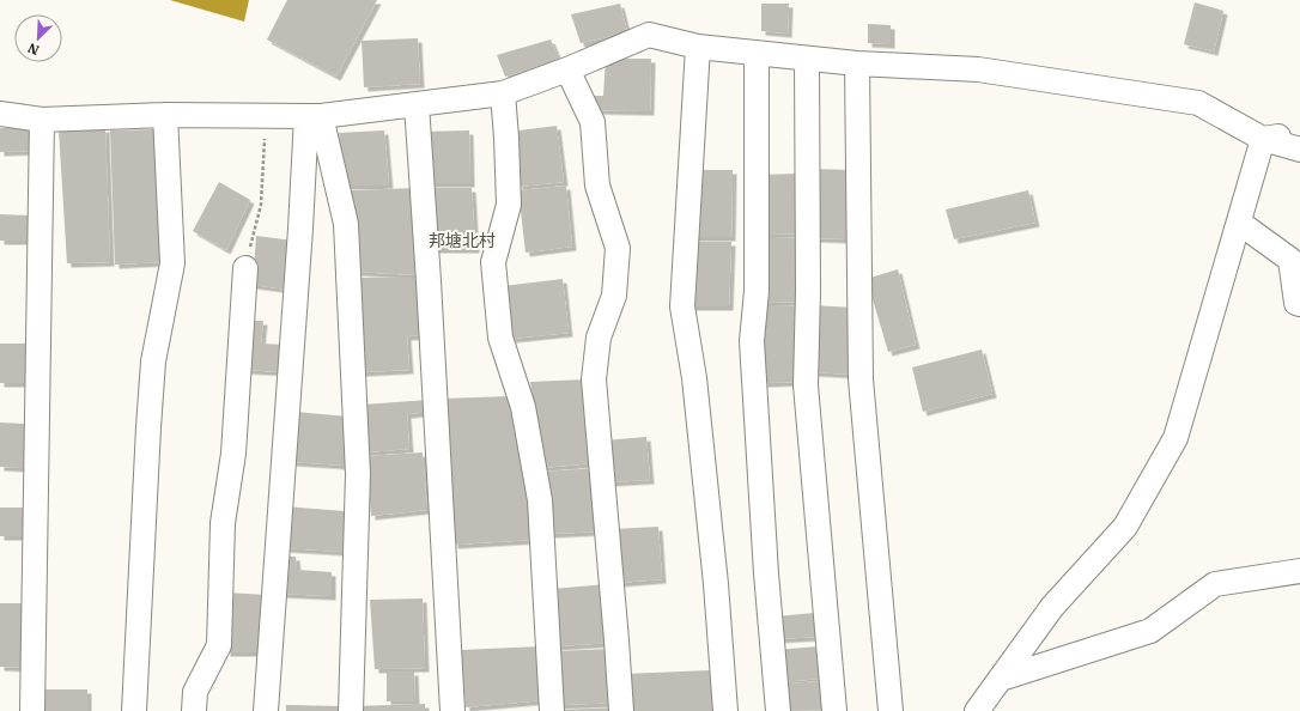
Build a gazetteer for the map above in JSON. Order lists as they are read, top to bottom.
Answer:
{
  "districts": ["邦塘北村"],
  "north": "bottom left"
}
